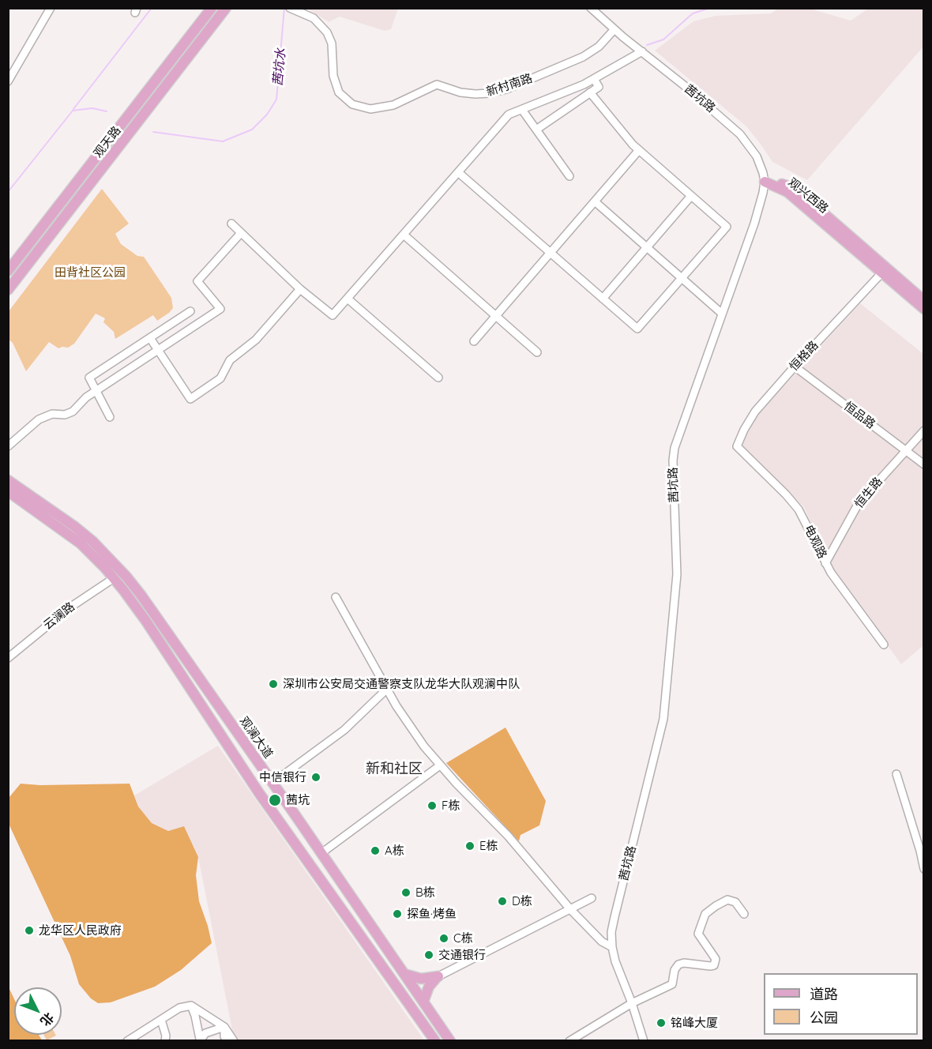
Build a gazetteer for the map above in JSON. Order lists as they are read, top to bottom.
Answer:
{
  "streets": {
    "main road": ["观天路", "观兴西路", "观澜大道"],
    "street": [
      "新村南路",
      "茜坑路",
      "恒格路",
      "恒品路",
      "恒生路",
      "电观路",
      "云澜路"
    ]
  },
  "crossings": [
    ["新村南路", "茜坑路"],
    ["茜坑路", "观兴西路"],
    ["观兴西路", "恒格路"],
    ["恒格路", "恒品路"],
    ["恒格路", "电观路"],
    ["恒品路", "恒生路"],
    ["恒生路", "电观路"]
  ],
  "districts": ["新和社区"],
  "water": ["茜坑水"],
  "parks": ["田背社区公园"],
  "places": [
    "深圳市公安局交通警察支队龙华大队观澜中队",
    "中信银行",
    "茜坑",
    "F栋",
    "E栋",
    "A栋",
    "B栋",
    "D栋",
    "探鱼·烤鱼",
    "龙华区人民政府",
    "C栋",
    "交通银行",
    "铭峰大厦"
  ],
  "legend": ["道路", "公园"],
  "north": "bottom right"
}
